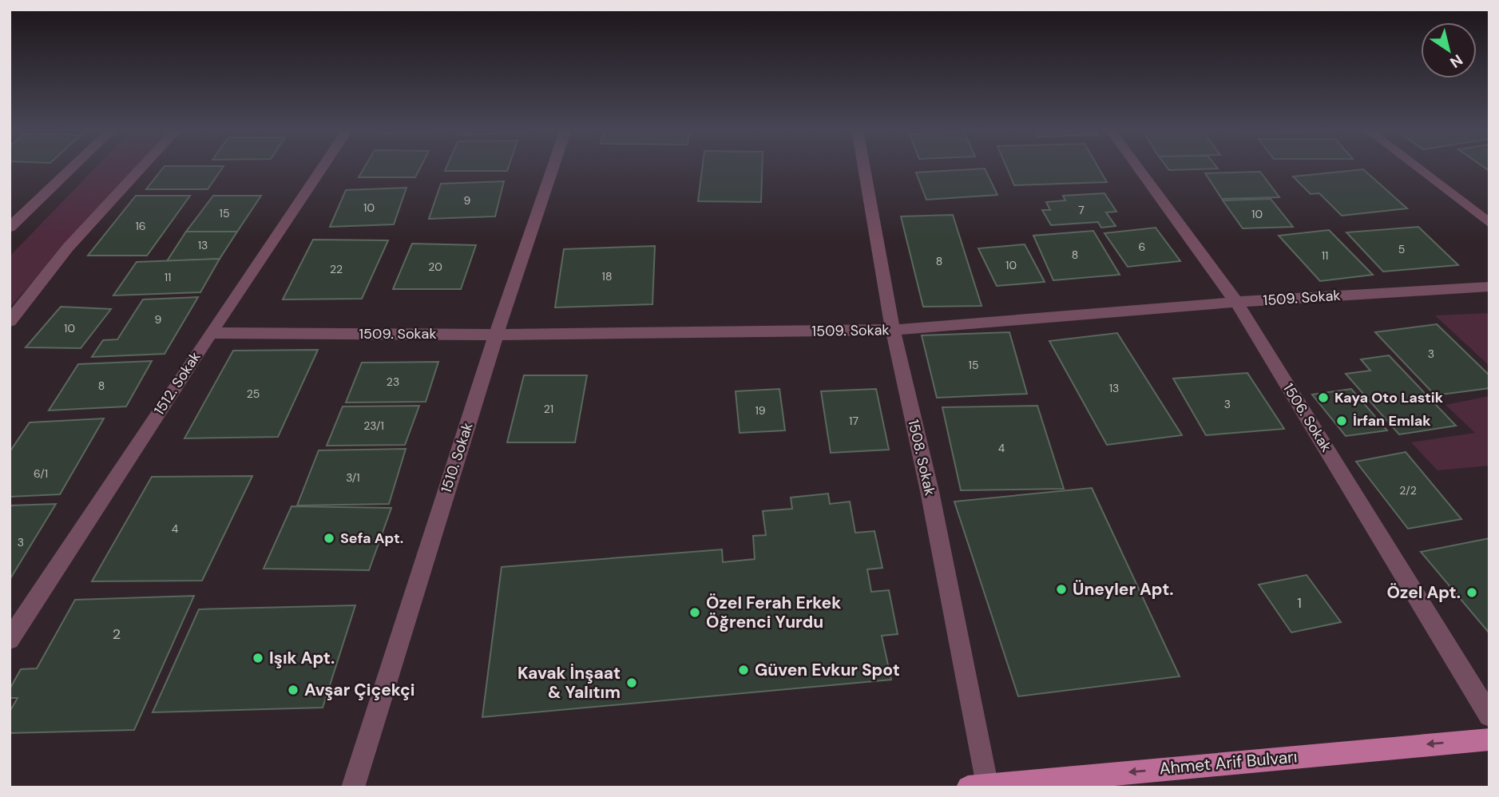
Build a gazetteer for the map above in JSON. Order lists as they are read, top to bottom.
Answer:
{
  "streets": {
    "main road": ["Ahmet Arif Bulvarı"],
    "street": [
      "1509. Sokak",
      "1512. Sokak",
      "1506. Sokak",
      "1510. Sokak",
      "1508. Sokak"
    ]
  },
  "crossings": [
    ["1509. Sokak", "1512. Sokak"],
    ["1509. Sokak", "1506. Sokak"],
    ["1509. Sokak", "1510. Sokak"],
    ["1509. Sokak", "1508. Sokak"],
    ["1508. Sokak", "Ahmet Arif Bulvarı"]
  ],
  "one_way": ["Ahmet Arif Bulvarı"],
  "places": [
    "Kaya Oto Lastik",
    "İrfan Emlak",
    "Sefa Apt.",
    "Üneyler Apt.",
    "Özel Apt.",
    "Özel Ferah Erkek Öğrenci Yurdu",
    "Işık Apt.",
    "Güven Evkur Spot",
    "Kavak İnşaat & Yalıtım",
    "Avşar Çiçekçi"
  ],
  "house_numbers": [
    "9",
    "10",
    "7",
    "15",
    "10",
    "16",
    "13",
    "6",
    "5",
    "8",
    "11",
    "8",
    "10",
    "20",
    "22",
    "18",
    "11",
    "9",
    "10",
    "3",
    "15",
    "23",
    "8",
    "13",
    "25",
    "3",
    "21",
    "19",
    "17",
    "23/1",
    "4",
    "6/1",
    "3/1",
    "2/2",
    "4",
    "3",
    "1",
    "2"
  ],
  "north": "bottom right"
}
